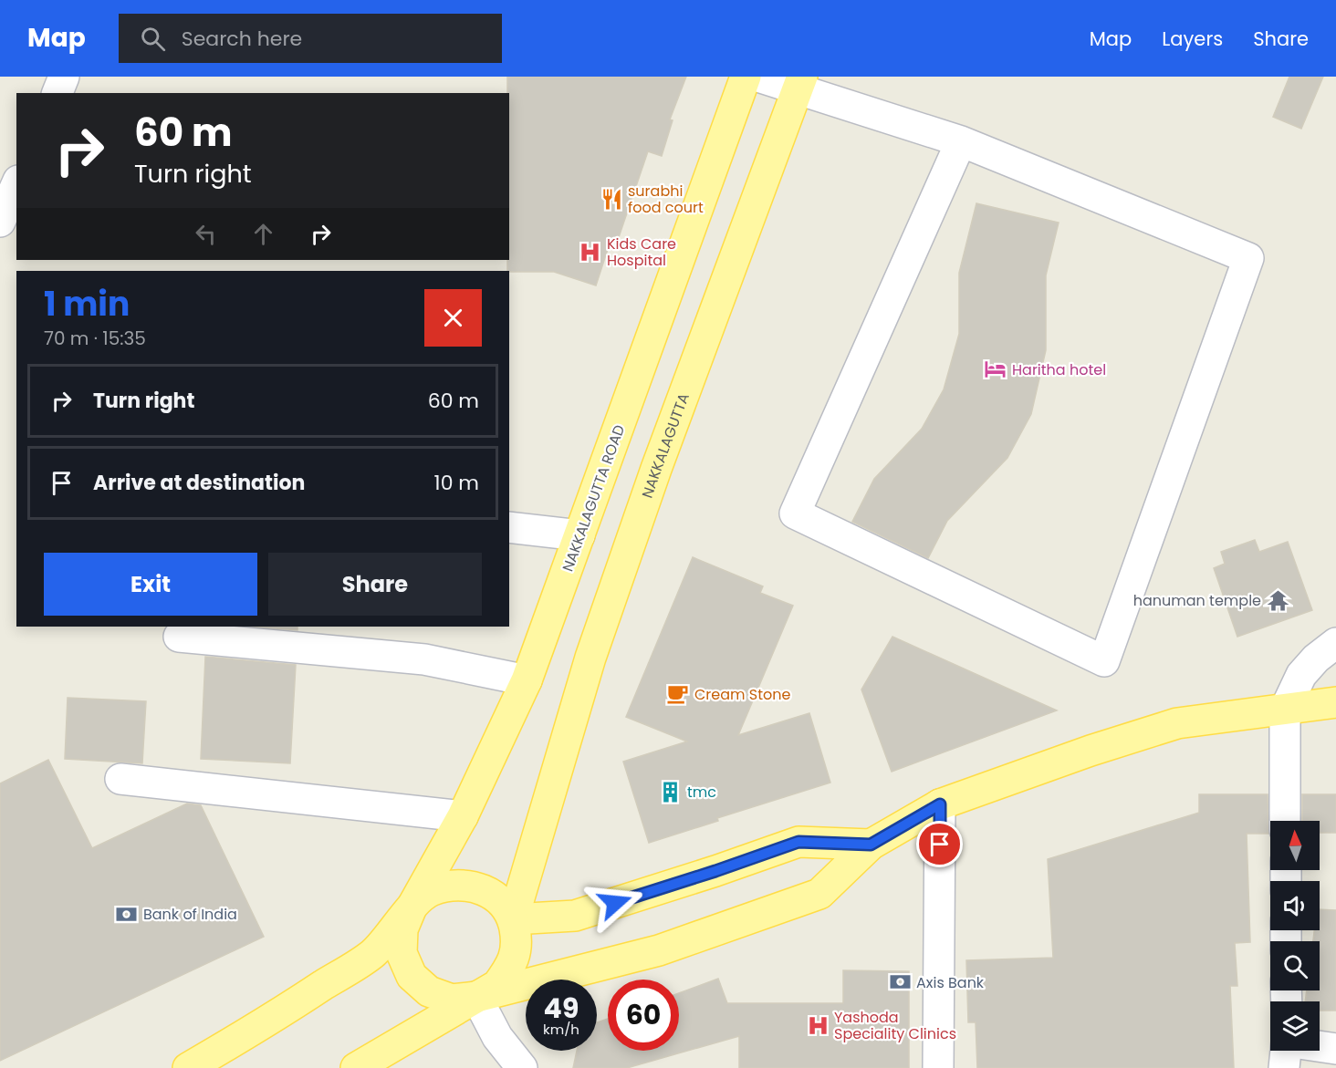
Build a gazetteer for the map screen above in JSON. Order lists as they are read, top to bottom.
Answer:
{
  "streets": {
    "main road": ["NAKKALAGUTTA", "NAKKALAGUTTA ROAD"]
  },
  "crossings": [
    ["NAKKALAGUTTA", "NAKKALAGUTTA ROAD"]
  ],
  "places": {
    "restaurant": ["surabhi food court"],
    "hospital": ["Kids Care Hospital", "Yashoda Speciality Clinics"],
    "hotel": ["Haritha hotel"],
    "temple": ["hanuman temple"],
    "cafe": ["Cream Stone"],
    "building": ["tmc"],
    "bank": ["Bank of India", "Axis Bank"]
  },
  "north": "top",
  "page": {
    "header": "Map",
    "search": "Search here",
    "nav": ["Map", "Layers", "Share"],
    "turn": ["60 m", "Turn right"],
    "heading": ["1 min", "70 m · 15:35"],
    "list": [
      {
        "name": "Turn right",
        "value": "60 m"
      },
      {
        "name": "Arrive at destination",
        "value": "10 m"
      }
    ],
    "buttons": ["Exit", "Share"],
    "speed": "49 km/h",
    "limit": "60"
  }
}
